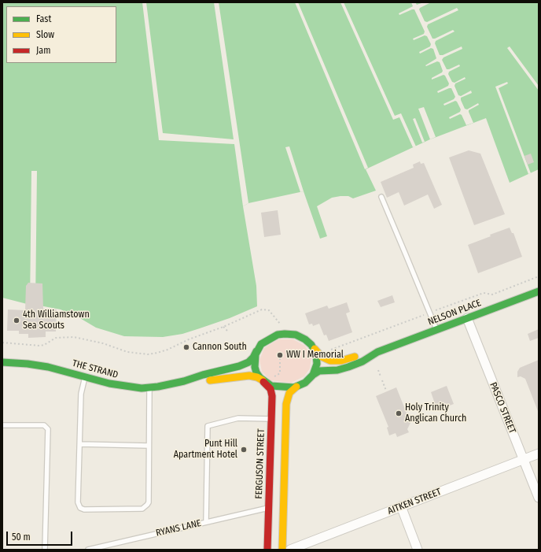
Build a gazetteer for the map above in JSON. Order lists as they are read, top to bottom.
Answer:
{
  "streets": {
    "street": [
      "NELSON PLACE",
      "THE STRAND",
      "PASCO STREET",
      "FERGUSON STREET",
      "AITKEN STREET"
    ],
    "lane": ["RYANS LANE"]
  },
  "crossings": [
    ["NELSON PLACE", "THE STRAND"],
    ["NELSON PLACE", "PASCO STREET"],
    ["NELSON PLACE", "FERGUSON STREET"],
    ["THE STRAND", "FERGUSON STREET"],
    ["PASCO STREET", "AITKEN STREET"],
    ["FERGUSON STREET", "RYANS LANE"]
  ],
  "places": [
    "4th Williamstown Sea Scouts",
    "Cannon South",
    "WW I Memorial",
    "Holy Trinity Anglican Church",
    "Punt Hill Apartment Hotel"
  ],
  "legend": ["Fast", "Slow", "Jam"],
  "scale_bar": "50 m"
}
